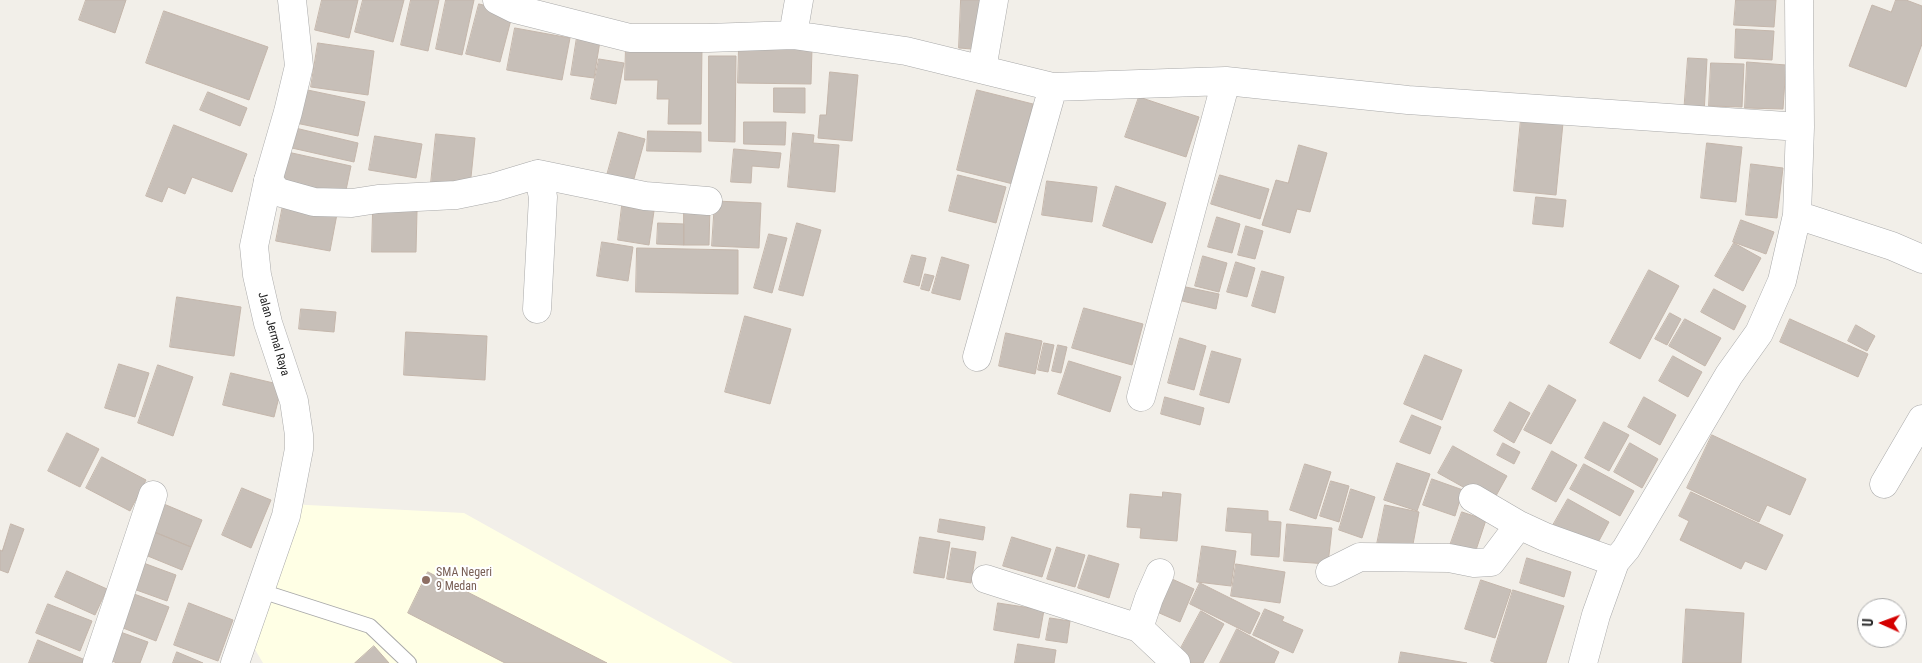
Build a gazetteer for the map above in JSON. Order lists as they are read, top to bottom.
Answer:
{
  "streets": {
    "street": ["Jalan Jermal Raya"]
  },
  "places": ["SMA Negeri 9 Medan"],
  "north": "left"
}
